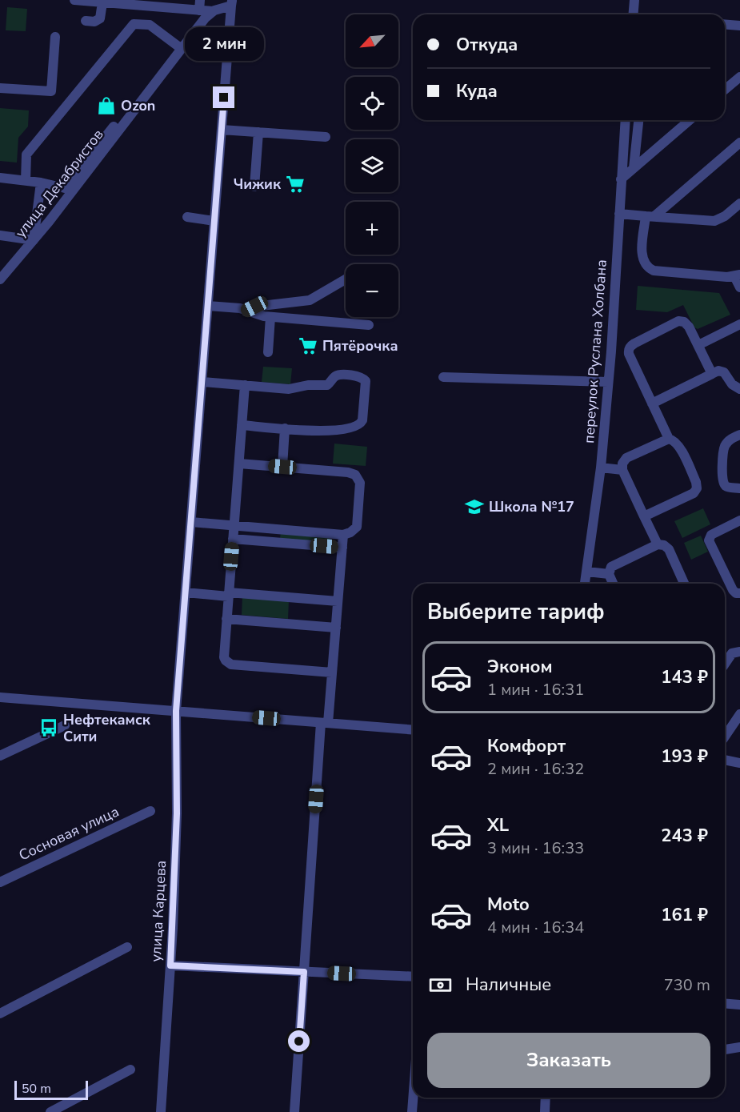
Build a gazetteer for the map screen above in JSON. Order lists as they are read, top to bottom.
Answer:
{
  "streets": {
    "street": [
      "улица Декабристов",
      "переулок Руслана Холбана",
      "Сосновая улица",
      "улица Карцева"
    ]
  },
  "places": {
    "shop": ["Ozon"],
    "supermarket": ["Чижик", "Пятёрочка"],
    "school or university": ["Школа №17"],
    "bus stop": ["Нефтекамск Сити"]
  },
  "scale_bar": "50 m",
  "north": "bottom left",
  "page": {
    "map_buttons": ["+", "−"],
    "banner": ["Откуда", "Куда"],
    "bubble": "2 мин",
    "heading": "Выберите тариф",
    "list": [
      {
        "name": "Эконом",
        "note": "1 мин · 16:31",
        "value": "143 ₽"
      },
      {
        "name": "Комфорт",
        "note": "2 мин · 16:32",
        "value": "193 ₽"
      },
      {
        "name": "XL",
        "note": "3 мин · 16:33",
        "value": "243 ₽"
      },
      {
        "name": "Moto",
        "note": "4 мин · 16:34",
        "value": "161 ₽"
      }
    ],
    "pay": ["Наличные", "730 m"],
    "buttons": "Заказать",
    "scale": "50 m"
  }
}
